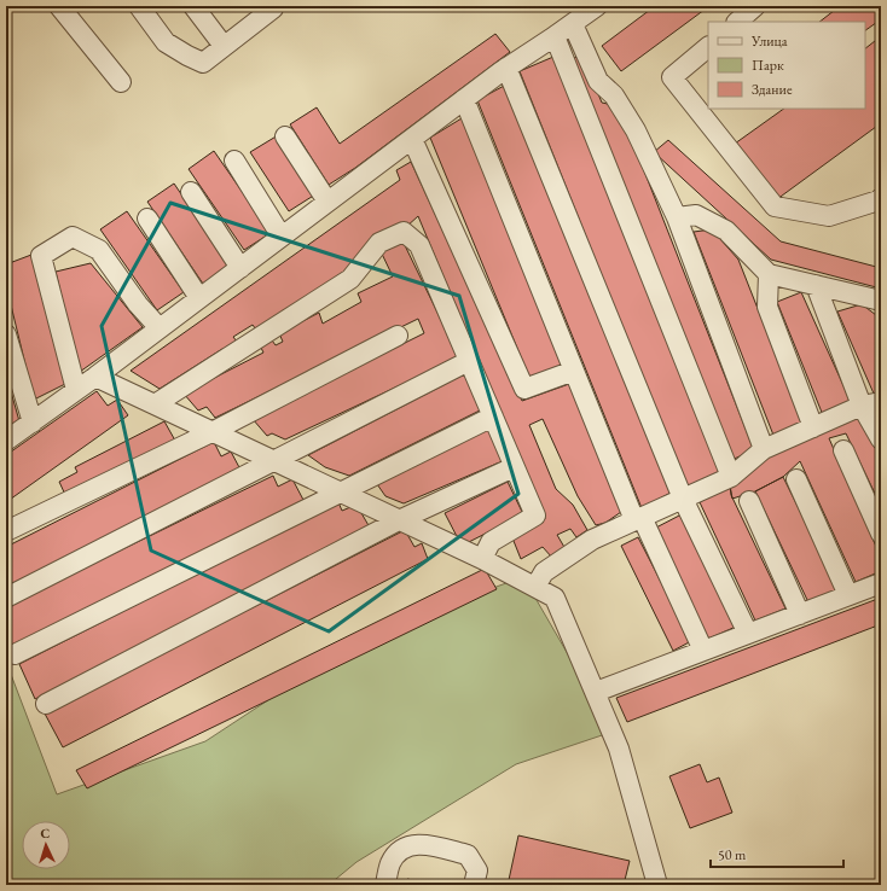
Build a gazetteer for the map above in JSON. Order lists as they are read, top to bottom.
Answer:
{
  "legend": ["Улица", "Парк", "Здание"],
  "scale_bar": "50 m",
  "north": "top"
}
